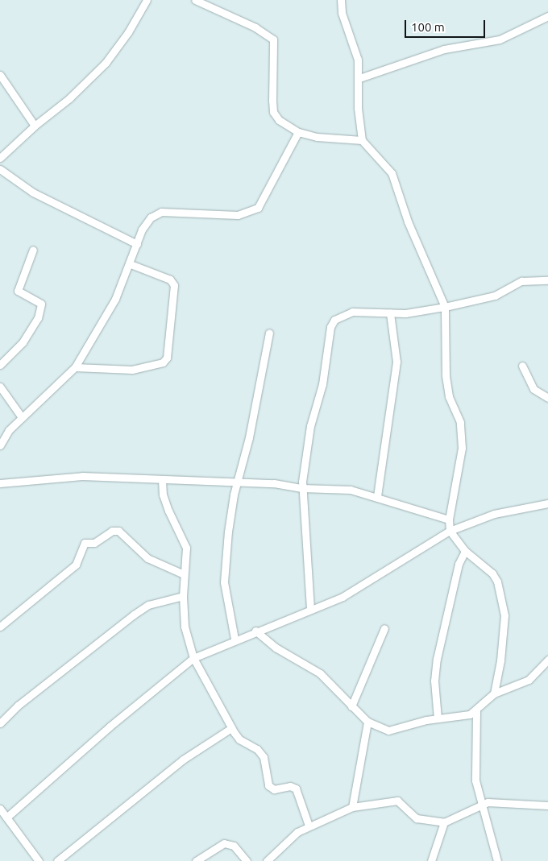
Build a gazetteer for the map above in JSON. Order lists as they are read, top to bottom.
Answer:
{
  "scale_bar": "100 m"
}
